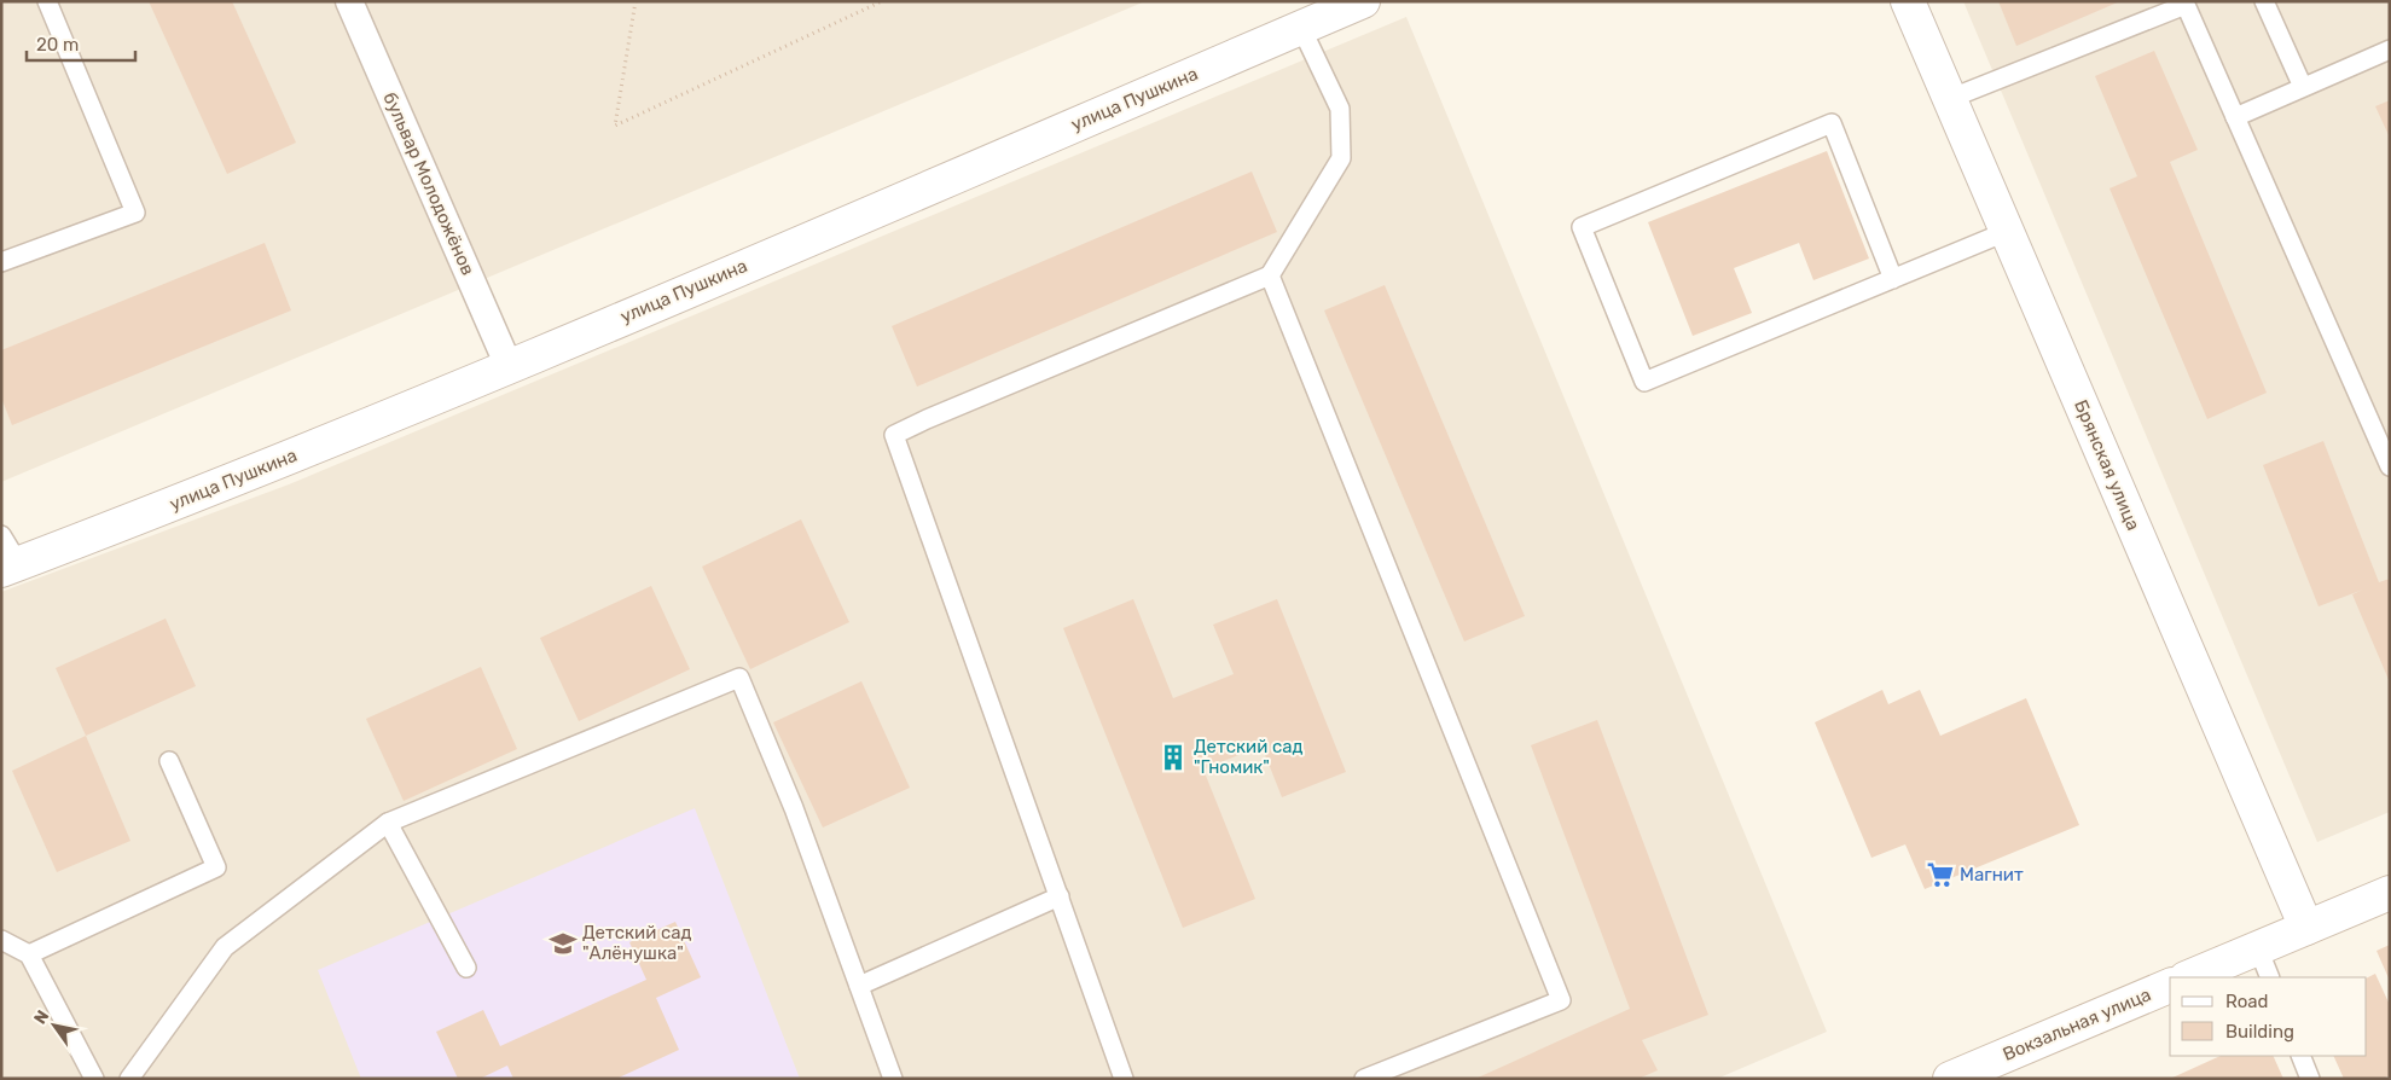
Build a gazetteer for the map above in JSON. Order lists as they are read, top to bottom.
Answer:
{
  "streets": {
    "street": [
      "улица Пушкина",
      "бульвар Молодожёнов",
      "Брянская улица",
      "Вокзальная улица"
    ]
  },
  "crossings": [
    ["улица Пушкина", "бульвар Молодожёнов"]
  ],
  "places": {
    "building": ["Детский сад \"Гномик\""],
    "supermarket": ["Магнит"],
    "school or university": ["Детский сад \"Алёнушка\""]
  },
  "legend": ["Road", "Building"],
  "scale_bar": "20 m",
  "north": "top left"
}
